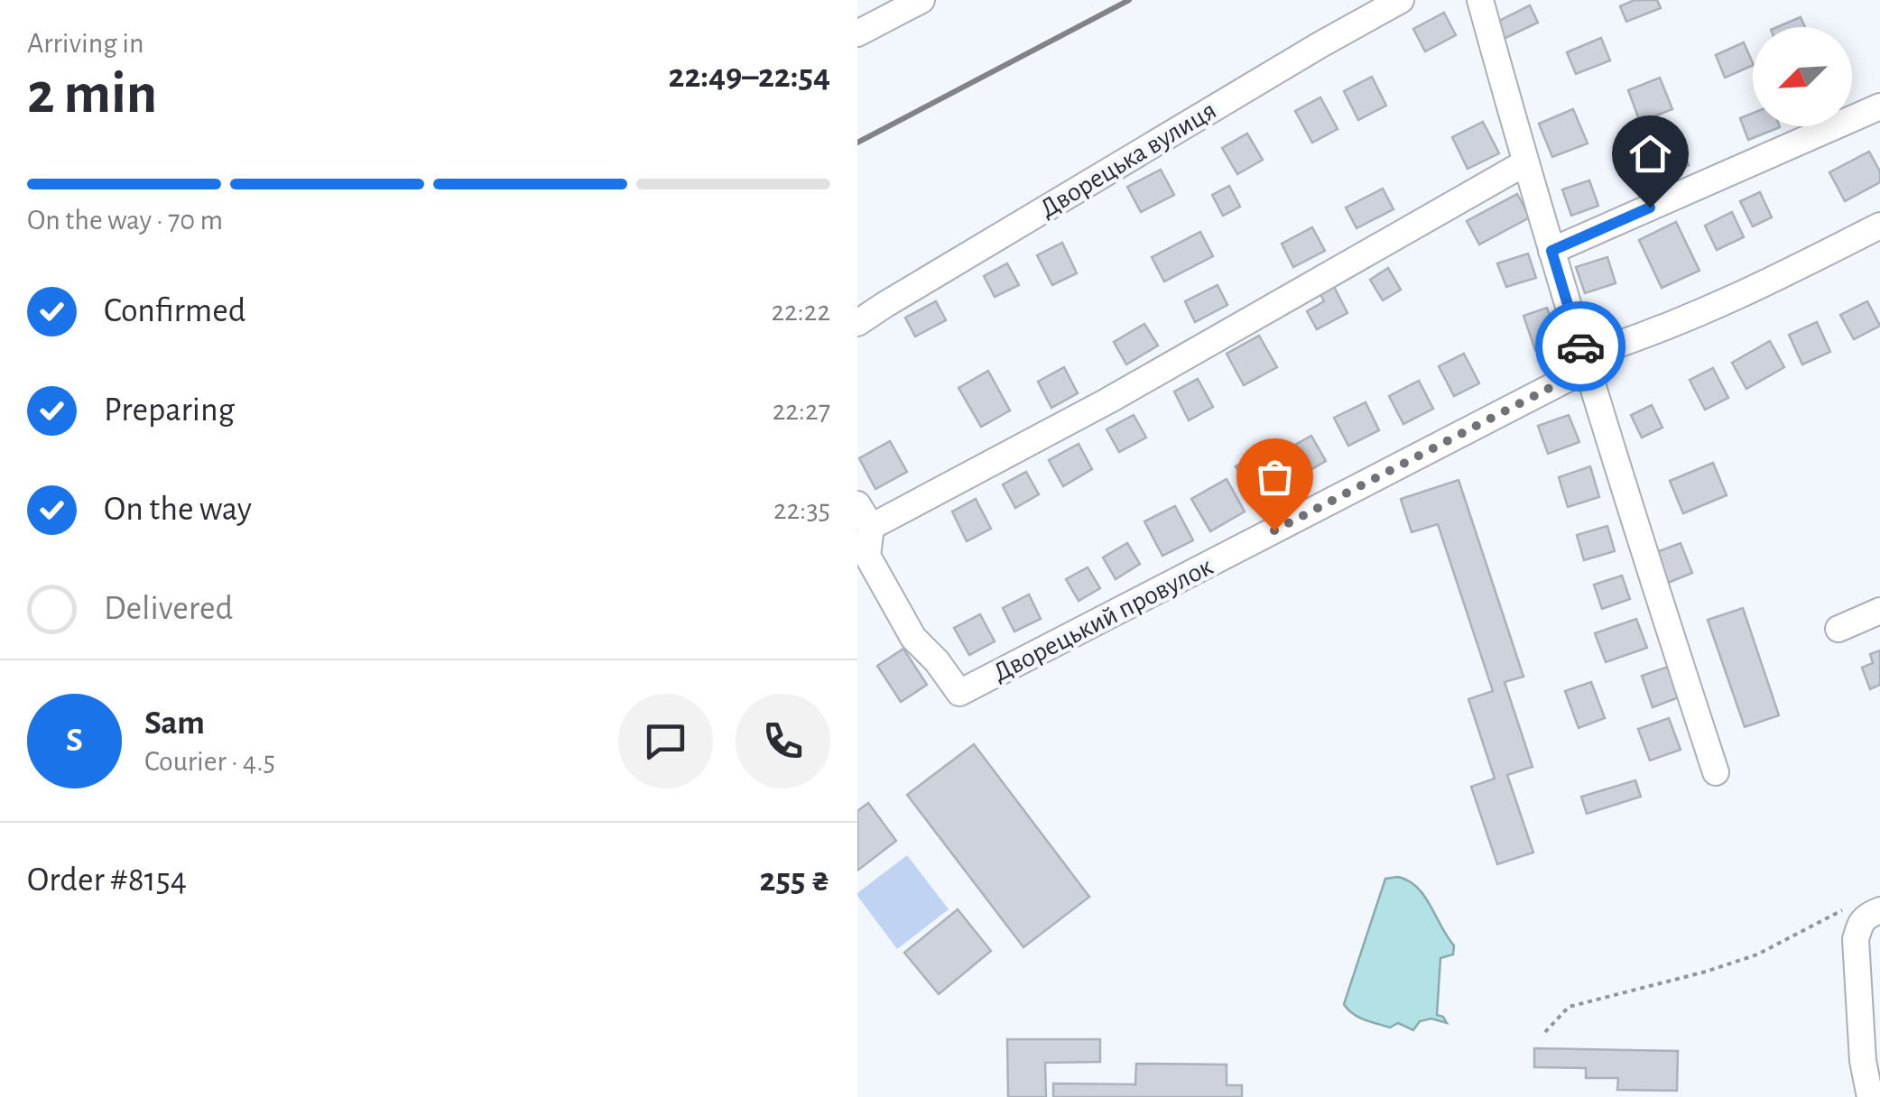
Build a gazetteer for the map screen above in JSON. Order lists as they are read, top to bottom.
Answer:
{
  "streets": {
    "street": ["Дворецька вулиця", "Дворецький провулок"]
  },
  "north": "bottom left",
  "page": {
    "heading": ["2 min", "Arriving in", "22:49–22:54"],
    "panel": [
      "Sam",
      "Courier · 4.5",
      "Order #8154",
      "255 ₴"
    ],
    "bar": "On the way · 70 m",
    "list": [
      ["Confirmed", "22:22"],
      ["Preparing", "22:27"],
      ["On the way", "22:35"],
      "Delivered"
    ],
    "round": "S"
  }
}
